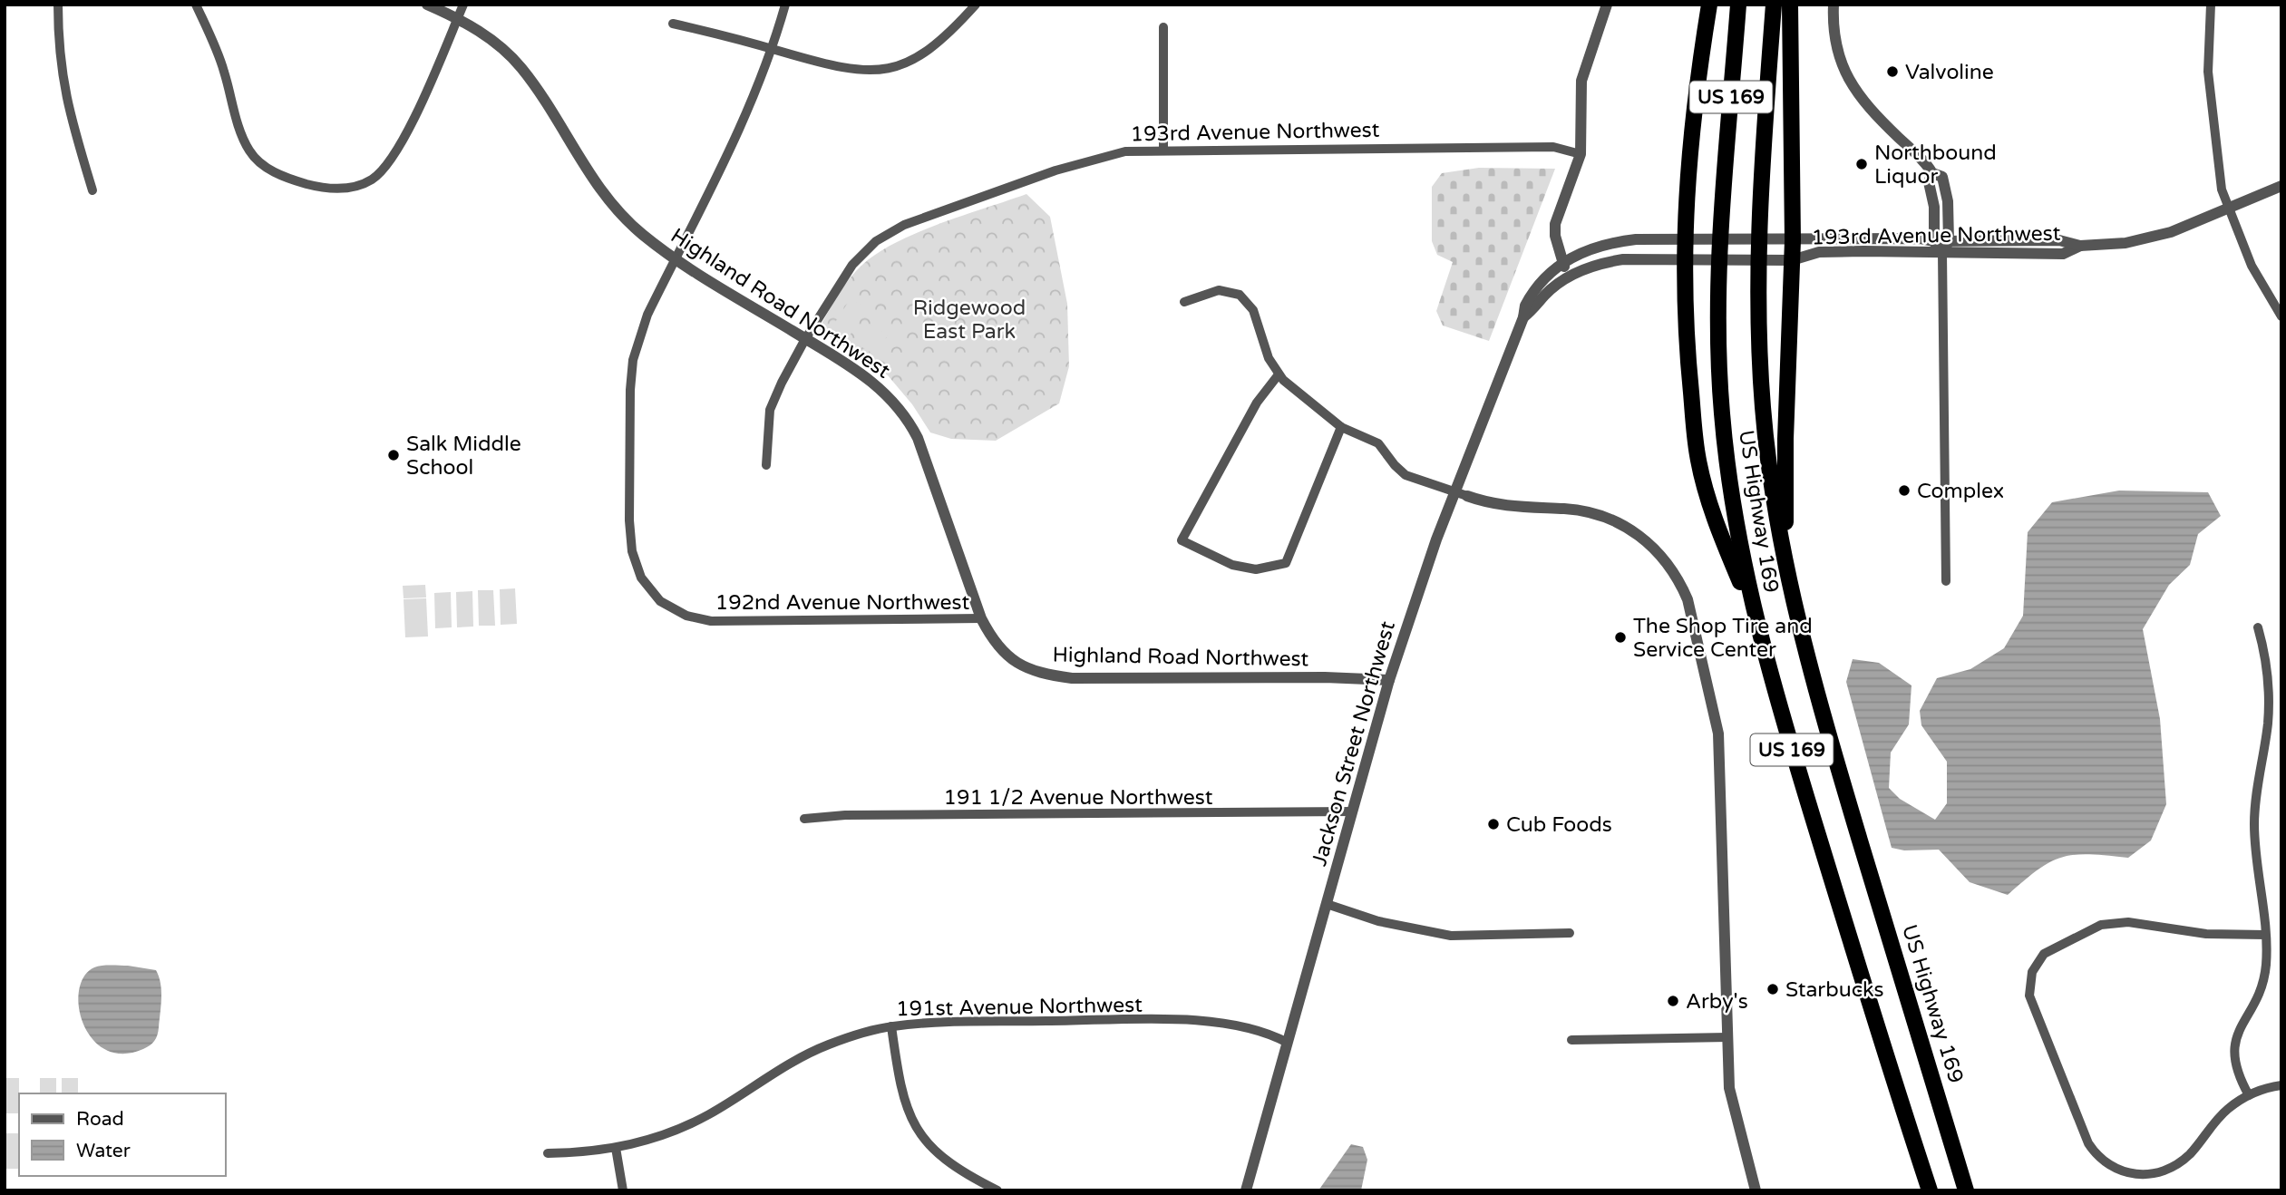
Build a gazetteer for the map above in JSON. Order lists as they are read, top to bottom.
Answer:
{
  "streets": {
    "highway": ["US 169", "US Highway 169"],
    "street": [
      "193rd Avenue Northwest",
      "Highland Road Northwest",
      "192nd Avenue Northwest",
      "Jackson Street Northwest",
      "191 1/2 Avenue Northwest",
      "191st Avenue Northwest"
    ]
  },
  "crossings": [
    ["193rd Avenue Northwest", "Highland Road Northwest"],
    ["193rd Avenue Northwest", "Jackson Street Northwest"],
    ["Highland Road Northwest", "192nd Avenue Northwest"],
    ["Highland Road Northwest", "Jackson Street Northwest"],
    ["Jackson Street Northwest", "191 1/2 Avenue Northwest"],
    ["Jackson Street Northwest", "191st Avenue Northwest"]
  ],
  "parks": ["Ridgewood East Park"],
  "places": [
    "Valvoline",
    "Northbound Liquor",
    "Salk Middle School",
    "Complex",
    "The Shop Tire and Service Center",
    "Cub Foods",
    "Starbucks",
    "Arby's"
  ],
  "legend": ["Road", "Water"]
}
